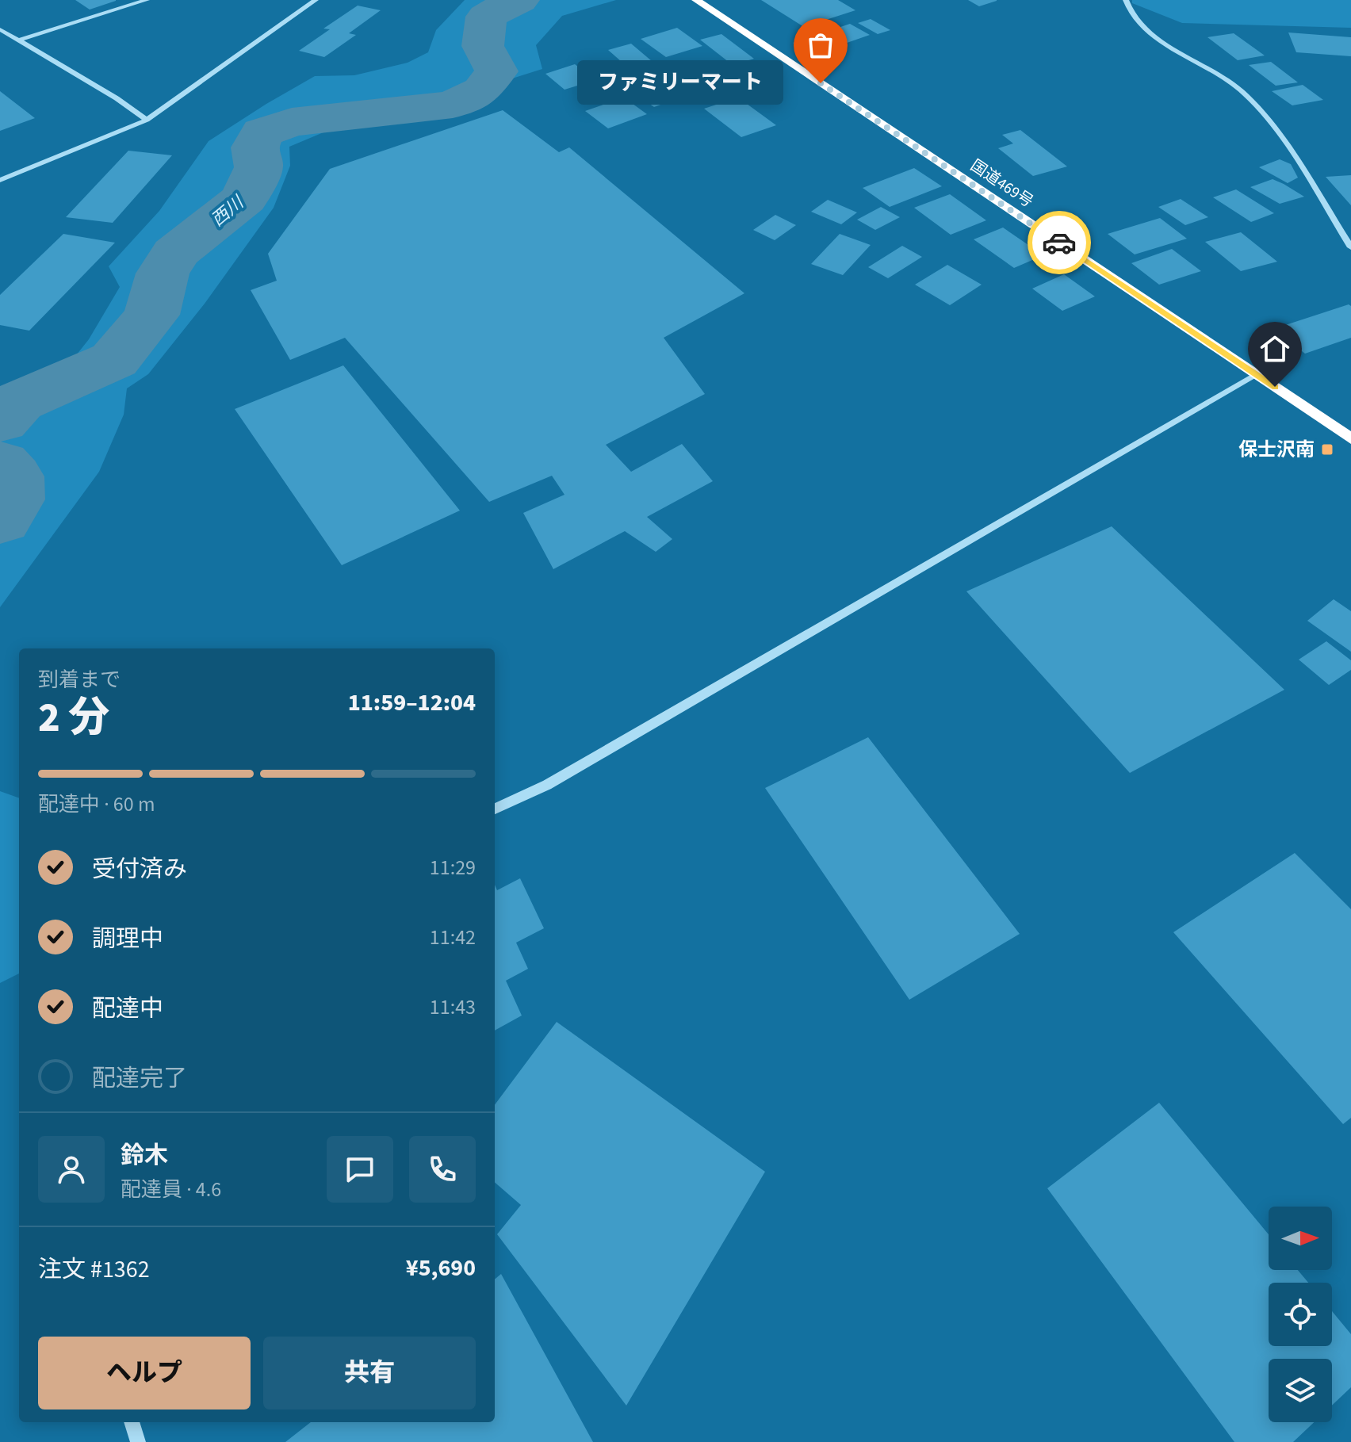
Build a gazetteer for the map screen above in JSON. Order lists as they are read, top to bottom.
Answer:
{
  "streets": {
    "highway": ["国道469号"]
  },
  "water": ["西川"],
  "places": {
    "other": ["ファミリーマート"],
    "transit": ["保士沢南"]
  },
  "north": "right",
  "page": {
    "bubble": "ファミリーマート",
    "heading": ["2 分", "到着まで", "11:59–12:04"],
    "panel": [
      "鈴木",
      "配達員 · 4.6",
      "注文 #1362",
      "¥5,690"
    ],
    "bar": "配達中 · 60 m",
    "list": [
      ["受付済み", "11:29"],
      ["調理中", "11:42"],
      ["配達中", "11:43"],
      "配達完了"
    ],
    "buttons": ["ヘルプ", "共有"]
  }
}
